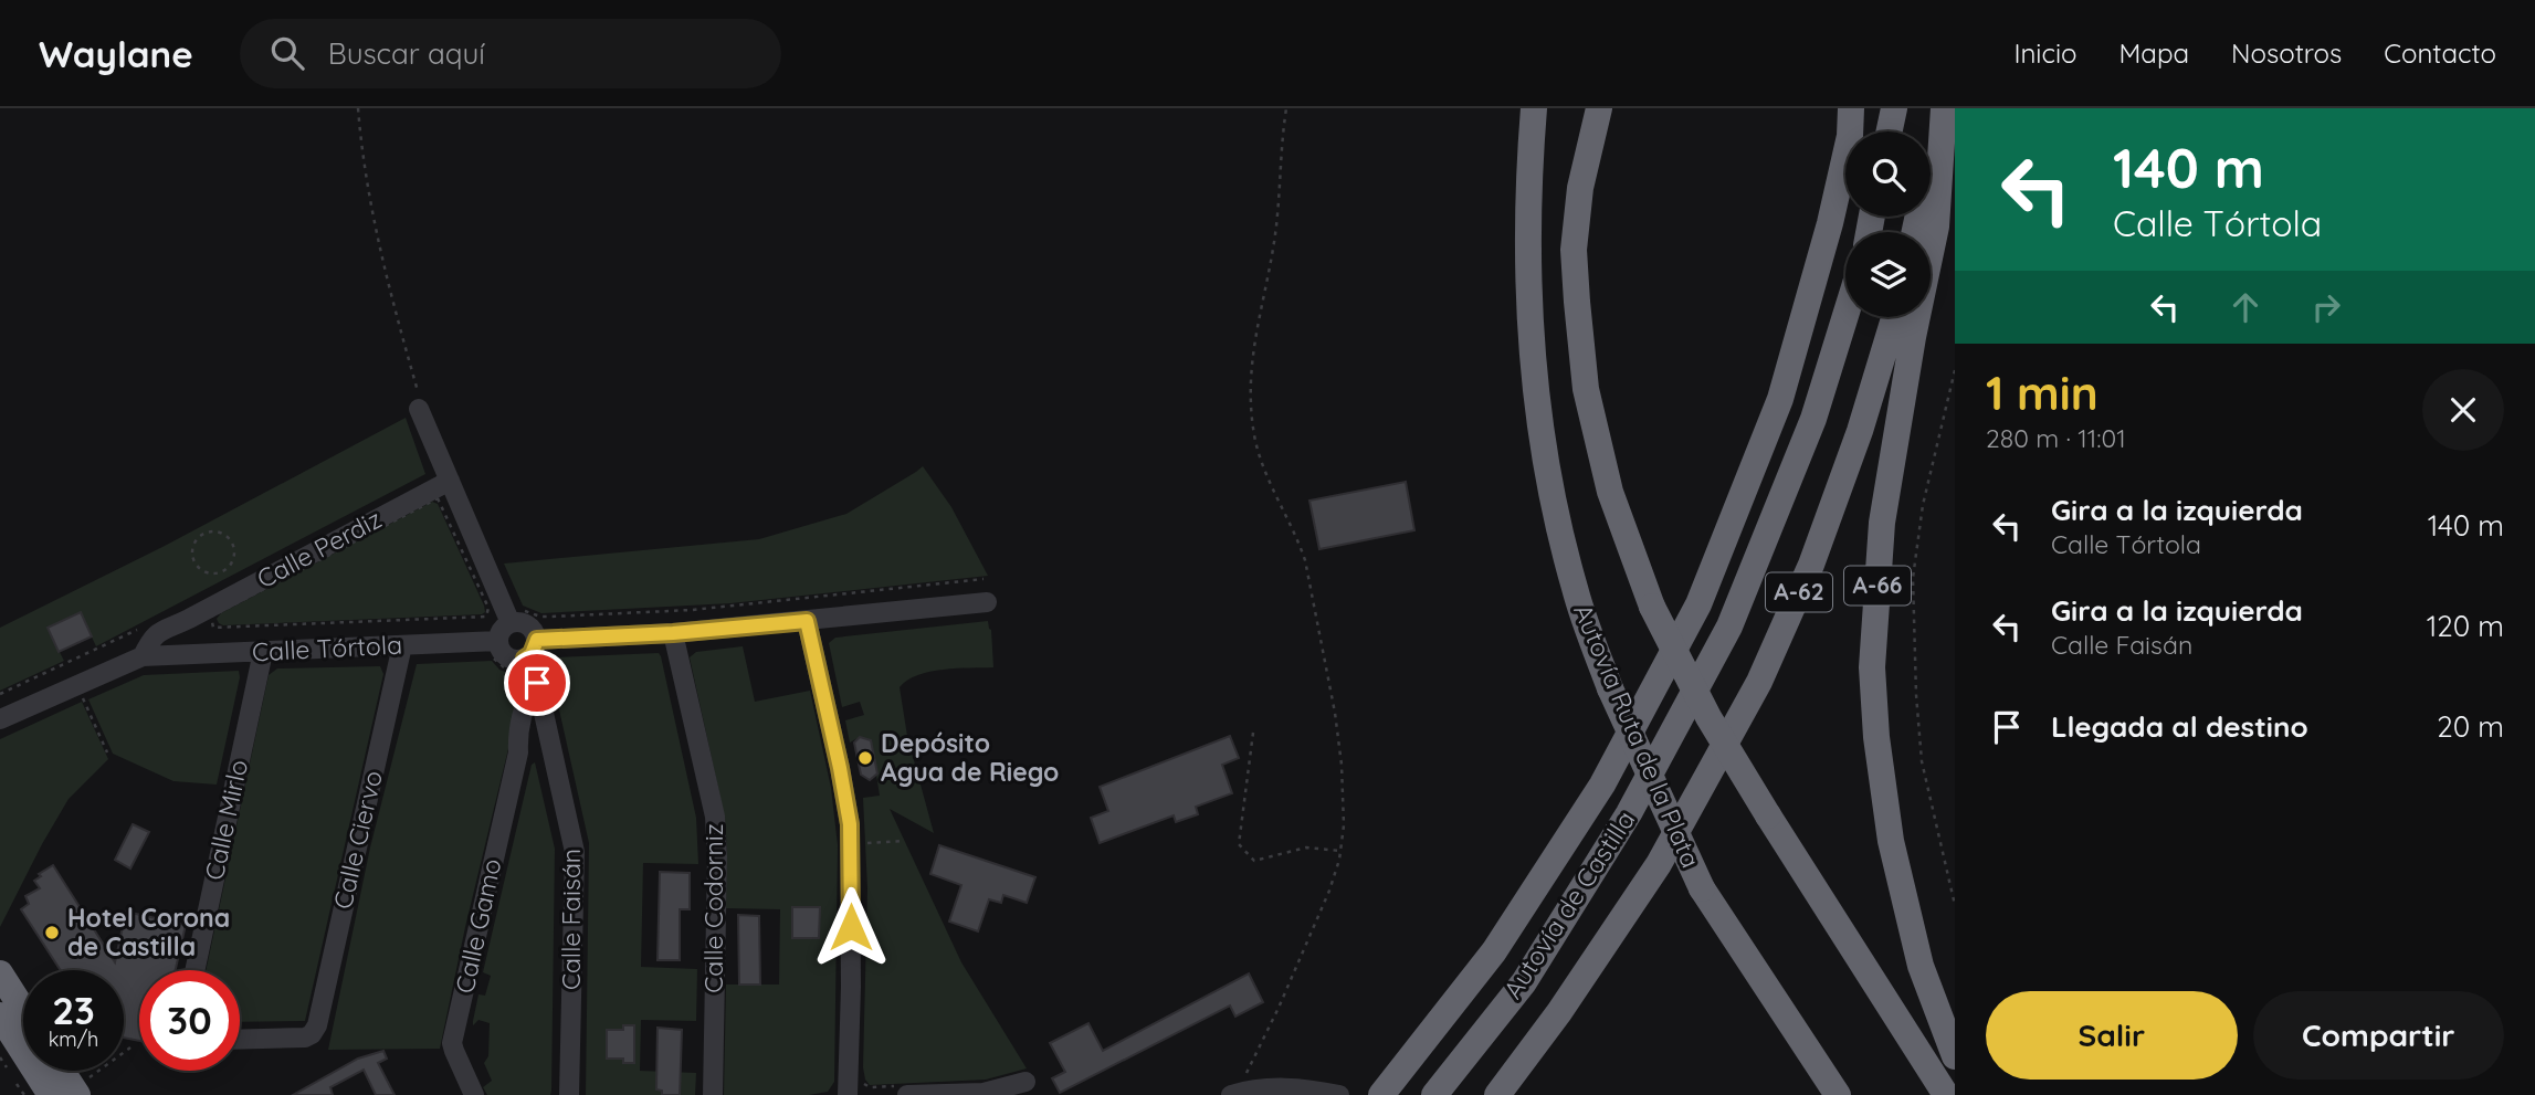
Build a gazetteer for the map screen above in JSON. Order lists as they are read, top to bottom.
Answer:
{
  "streets": {
    "highway": [
      "A-66",
      "A-62",
      "Autovía Ruta de la Plata",
      "Autovía de Castilla"
    ],
    "street": [
      "Calle Perdiz",
      "Calle Tórtola",
      "Calle Mirlo",
      "Calle Ciervo",
      "Calle Codorniz",
      "Calle Faisán",
      "Calle Gamo"
    ]
  },
  "crossings": [
    ["Calle Perdiz", "Calle Tórtola"],
    ["Calle Tórtola", "Calle Mirlo"],
    ["Calle Tórtola", "Calle Ciervo"],
    ["Calle Tórtola", "Calle Faisán"],
    ["Calle Faisán", "Calle Gamo"]
  ],
  "places": ["Depósito Agua de Riego", "Hotel Corona de Castilla"],
  "page": {
    "header": "Waylane",
    "search": "Buscar aquí",
    "nav": [
      "Inicio",
      "Mapa",
      "Nosotros",
      "Contacto"
    ],
    "turn": ["140 m", "Calle Tórtola"],
    "heading": ["1 min", "280 m · 11:01"],
    "list": [
      {
        "name": "Gira a la izquierda",
        "note": "Calle Tórtola",
        "value": "140 m"
      },
      {
        "name": "Gira a la izquierda",
        "note": "Calle Faisán",
        "value": "120 m"
      },
      {
        "name": "Llegada al destino",
        "value": "20 m"
      }
    ],
    "speed": "23 km/h",
    "limit": "30",
    "buttons": ["Salir", "Compartir"]
  }
}
